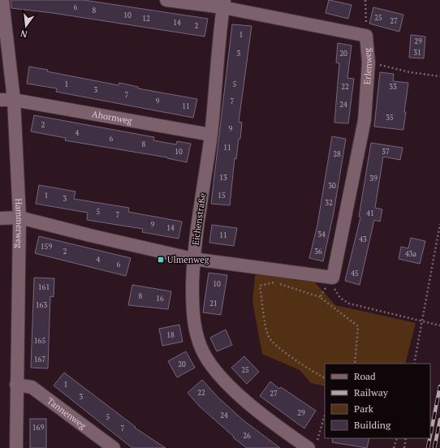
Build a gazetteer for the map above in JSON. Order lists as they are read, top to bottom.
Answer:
{
  "streets": {
    "street": [
      "Erlenweg",
      "Ahornweg",
      "Eichenstraße",
      "Hammerweg",
      "Tannenweg"
    ]
  },
  "crossings": [
    ["Erlenweg", "Eichenstraße"],
    ["Ahornweg", "Eichenstraße"],
    ["Ahornweg", "Hammerweg"],
    ["Hammerweg", "Tannenweg"]
  ],
  "places": {
    "transit": ["Ulmenweg"]
  },
  "house_numbers": [
    "6",
    "8",
    "10",
    "25",
    "12",
    "27",
    "14",
    "2",
    "1",
    "29",
    "31",
    "3",
    "20",
    "1",
    "5",
    "22",
    "33",
    "3",
    "7",
    "9",
    "7",
    "24",
    "11",
    "35",
    "2",
    "9",
    "4",
    "6",
    "8",
    "11",
    "10",
    "37",
    "28",
    "13",
    "39",
    "30",
    "1",
    "15",
    "3",
    "32",
    "5",
    "41",
    "7",
    "9",
    "14",
    "34",
    "11",
    "43",
    "159",
    "2",
    "36",
    "43a",
    "4",
    "6",
    "45",
    "10",
    "161",
    "8",
    "16",
    "21",
    "163",
    "18",
    "165",
    "167",
    "20",
    "25",
    "1",
    "22",
    "27",
    "3",
    "29",
    "24",
    "5",
    "169",
    "7",
    "26"
  ],
  "legend": [
    "Road",
    "Railway",
    "Park",
    "Building"
  ],
  "north": "bottom"
}
